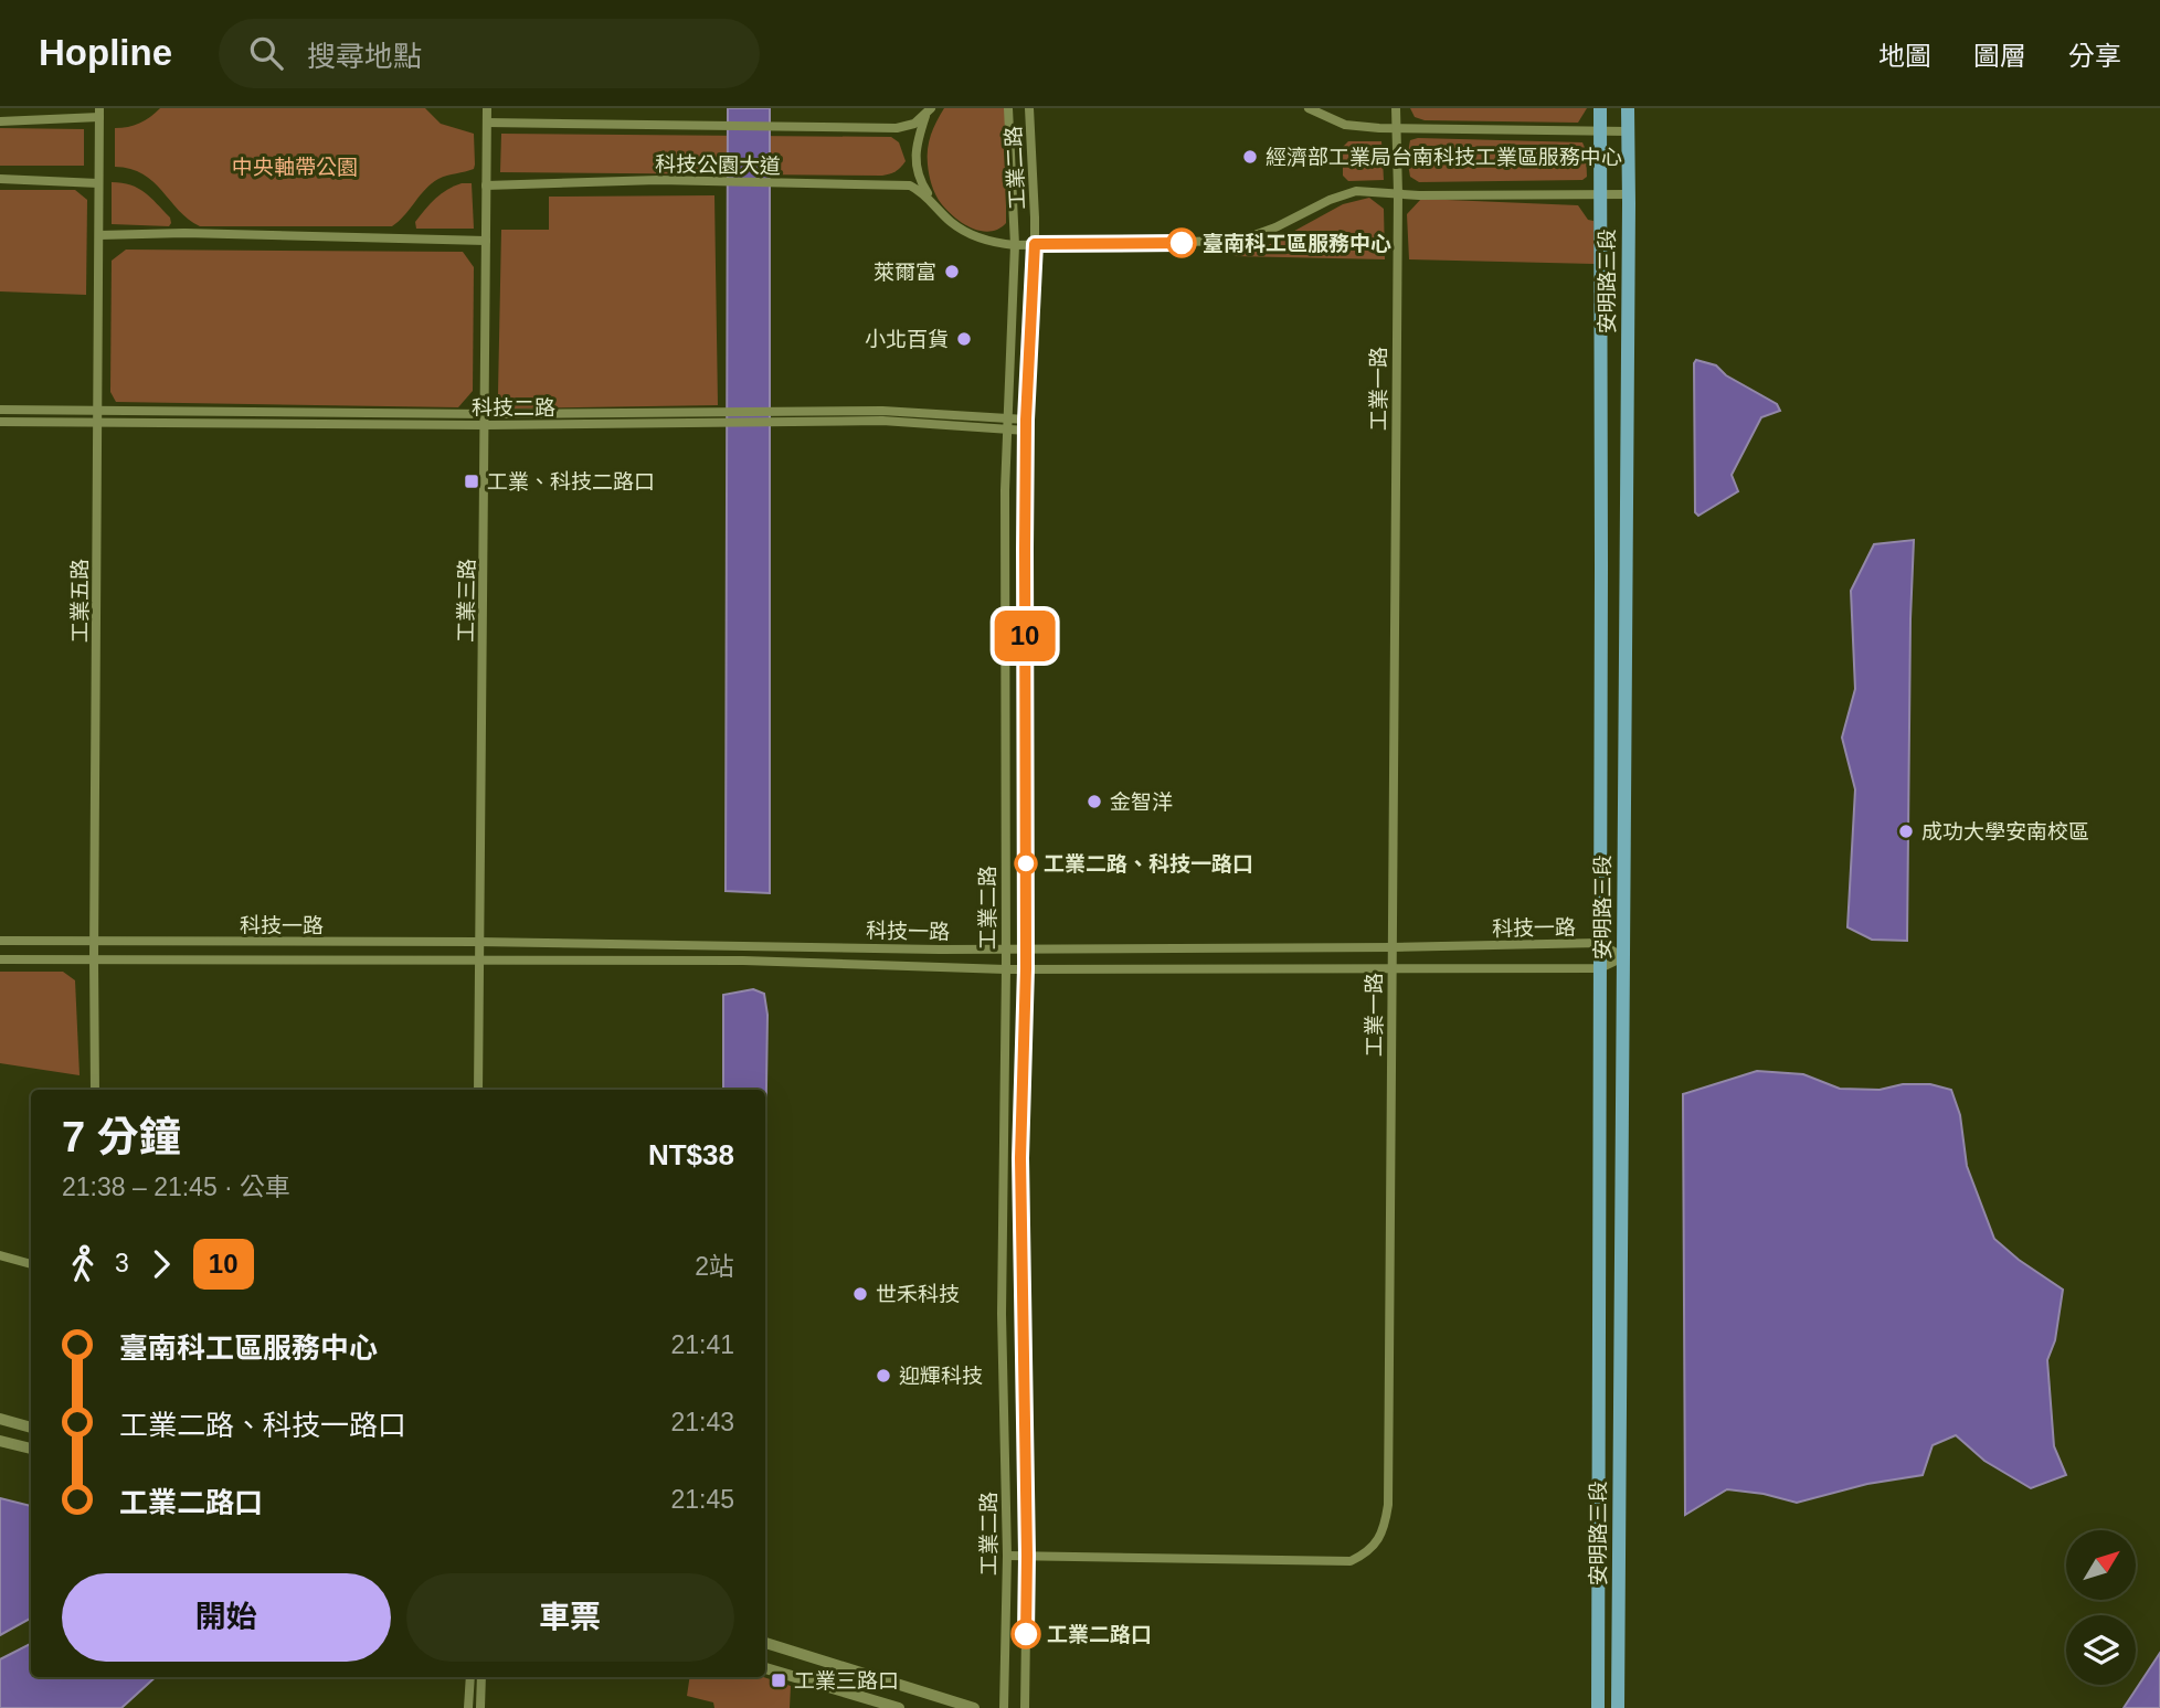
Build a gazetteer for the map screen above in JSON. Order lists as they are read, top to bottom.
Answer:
{
  "streets": {
    "main road": ["安明路三段"],
    "street": [
      "科技公園大道",
      "工業二路",
      "工業一路",
      "科技二路",
      "工業五路",
      "工業三路",
      "科技一路"
    ]
  },
  "crossings": [
    ["科技公園大道", "工業二路"],
    ["科技公園大道", "安明路三段"],
    ["科技公園大道", "工業一路"],
    ["科技公園大道", "工業三路"],
    ["工業二路", "工業一路"],
    ["工業二路", "科技二路"],
    ["工業二路", "科技一路"],
    ["安明路三段", "科技一路"],
    ["工業一路", "科技一路"],
    ["科技二路", "工業五路"],
    ["科技二路", "工業三路"],
    ["工業五路", "科技一路"],
    ["工業三路", "科技一路"]
  ],
  "parks": ["中央軸帶公園"],
  "places": {
    "other": [
      "經濟部工業局台南科技工業區服務中心",
      "臺南科工區服務中心",
      "萊爾富",
      "小北百貨",
      "金智洋",
      "成功大學安南校區",
      "工業二路、科技一路口",
      "世禾科技",
      "迎輝科技",
      "工業二路口"
    ],
    "transit": ["工業、科技二路口", "工業三路口"]
  },
  "lines": ["bus line 10"],
  "north": "top right",
  "page": {
    "header": "Hopline",
    "search": "搜尋地點",
    "nav": ["地圖", "圖層", "分享"],
    "on_map": "10",
    "heading": ["7 分鐘", "21:38 – 21:45 · 公車", "NT$38"],
    "legs": ["3", "10", "2站"],
    "list": [
      {
        "name": "臺南科工區服務中心",
        "value": "21:41"
      },
      {
        "name": "工業二路、科技一路口",
        "value": "21:43"
      },
      {
        "name": "工業二路口",
        "value": "21:45"
      }
    ],
    "buttons": ["開始", "車票"]
  }
}
